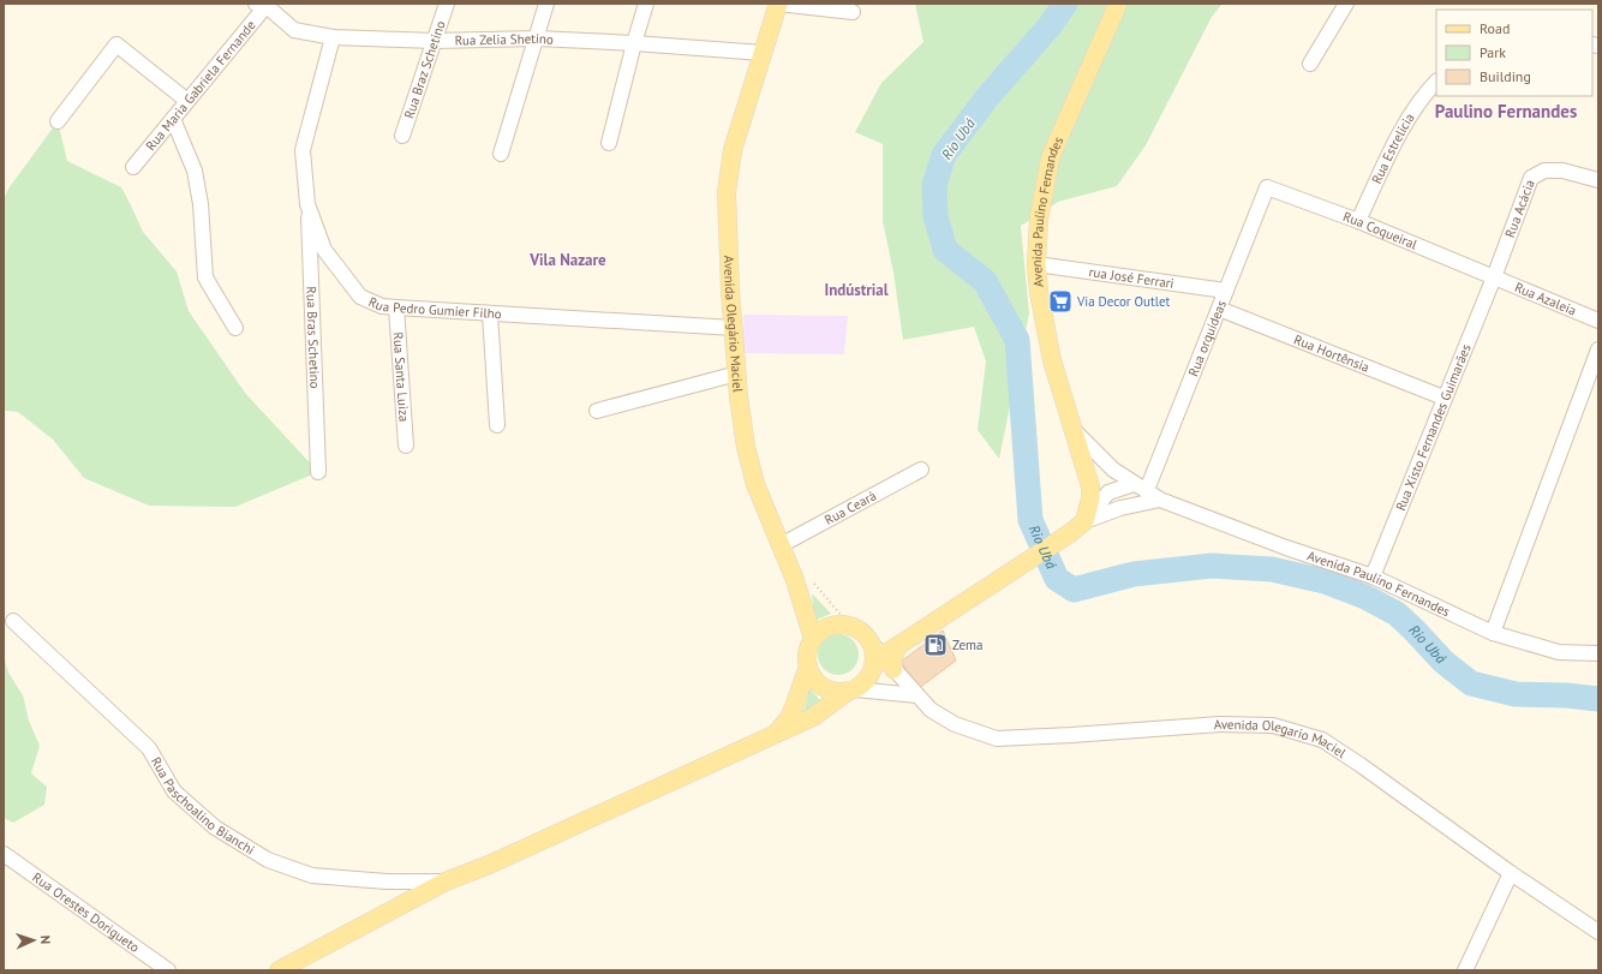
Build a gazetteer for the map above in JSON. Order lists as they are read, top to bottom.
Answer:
{
  "streets": {
    "main road": ["Avenida Paulino Fernandes", "Avenida Olegário Maciel"],
    "street": [
      "Rua Zelia Shetino",
      "Rua Braz Schetino",
      "Rua Maria Gabriela Fernande",
      "Rua Estrelícia",
      "Rua Acácia",
      "Rua Coqueiral",
      "rua José Ferrari",
      "Rua Azaleia",
      "Rua Pedro Gumier Filho",
      "Rua Bras Schetino",
      "Rua orquídeas",
      "Rua Hortênsia",
      "Rua Santa Luiza",
      "Rua Xisto Fernandes Guimarães",
      "Rua Ceará",
      "Avenida Olegario Maciel",
      "Rua Paschoalino Bianchi",
      "Rua Orestes Dorigueto"
    ]
  },
  "crossings": [
    ["Rua Zelia Shetino", "Rua Braz Schetino"],
    ["Rua Zelia Shetino", "Rua Maria Gabriela Fernande"],
    ["Rua Zelia Shetino", "Rua Pedro Gumier Filho"],
    ["Rua Zelia Shetino", "Avenida Olegário Maciel"],
    ["Rua Estrelícia", "Rua Coqueiral"],
    ["Rua Acácia", "Rua Coqueiral"],
    ["Rua Acácia", "Rua Azaleia"],
    ["Rua Acácia", "Rua Xisto Fernandes Guimarães"],
    ["Avenida Paulino Fernandes", "rua José Ferrari"],
    ["Avenida Paulino Fernandes", "Rua orquídeas"],
    ["Avenida Paulino Fernandes", "Rua Xisto Fernandes Guimarães"],
    ["Rua Coqueiral", "Rua Azaleia"],
    ["Rua Coqueiral", "Rua orquídeas"],
    ["Rua Coqueiral", "Rua Xisto Fernandes Guimarães"],
    ["rua José Ferrari", "Rua orquídeas"],
    ["Rua Azaleia", "Rua Xisto Fernandes Guimarães"],
    ["Rua Pedro Gumier Filho", "Avenida Olegário Maciel"],
    ["Rua Pedro Gumier Filho", "Rua Bras Schetino"],
    ["Rua Pedro Gumier Filho", "Rua Santa Luiza"],
    ["Avenida Olegário Maciel", "Rua Ceará"],
    ["Avenida Olegário Maciel", "Avenida Olegario Maciel"],
    ["Rua orquídeas", "Rua Hortênsia"],
    ["Rua Hortênsia", "Rua Xisto Fernandes Guimarães"]
  ],
  "districts": ["Paulino Fernandes", "Vila Nazare", "Indústrial"],
  "water": ["Rio Ubá"],
  "places": {
    "supermarket": ["Via Decor Outlet"],
    "fuel station": ["Zema"]
  },
  "legend": ["Road", "Park", "Building"],
  "north": "right"
}
